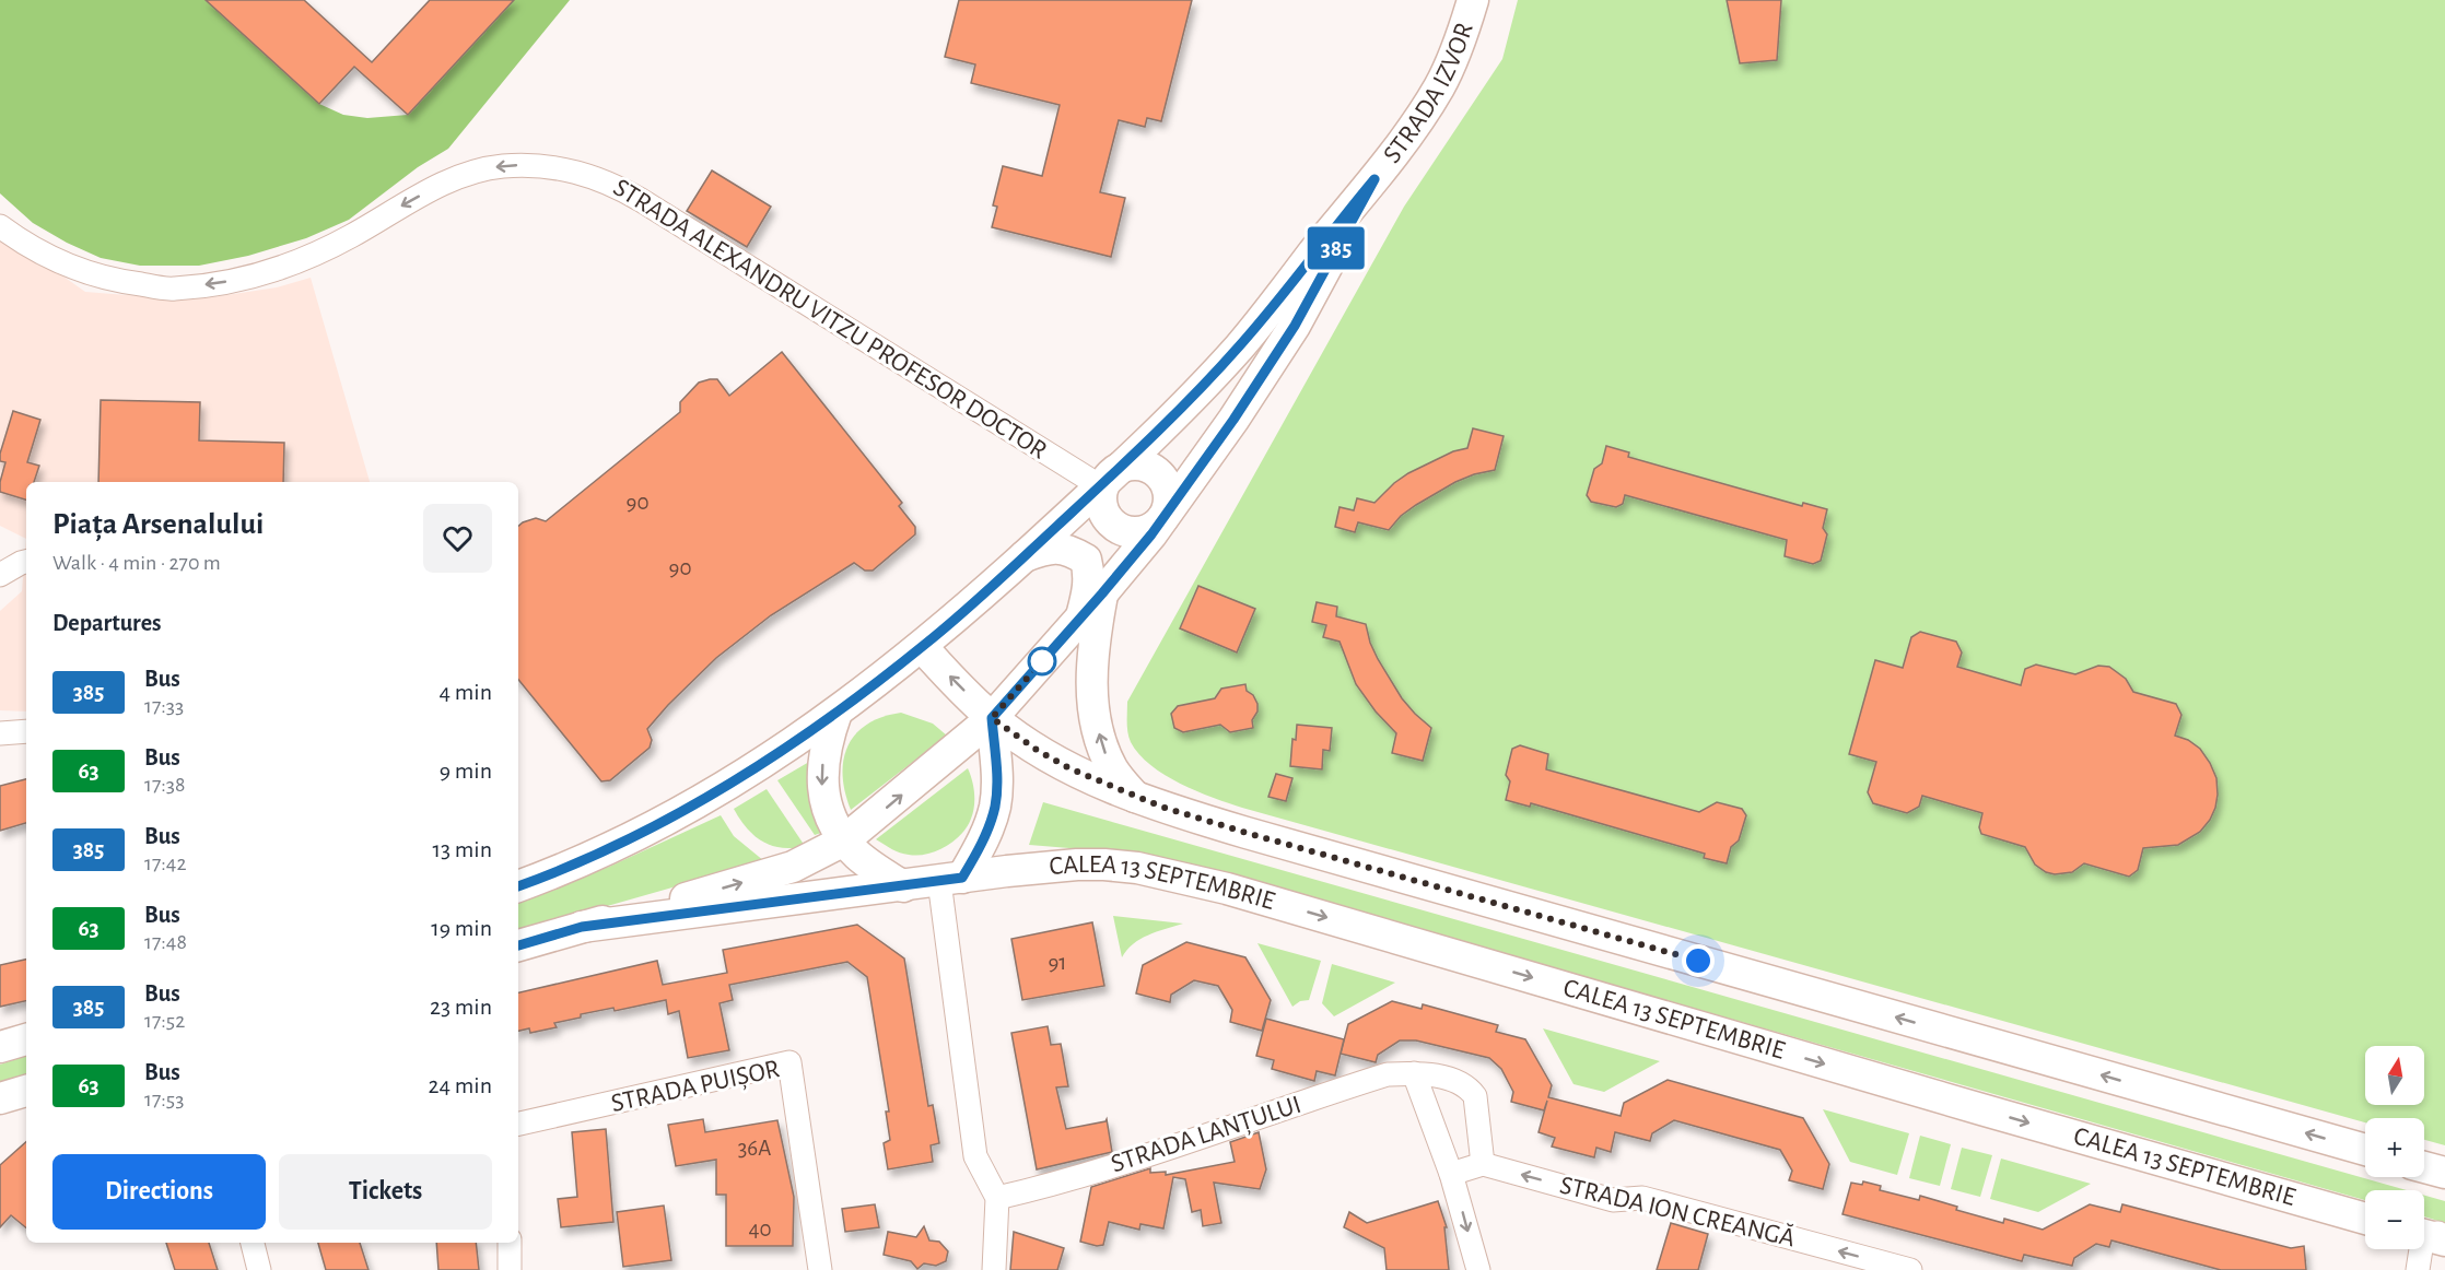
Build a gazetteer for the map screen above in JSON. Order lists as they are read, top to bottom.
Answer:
{
  "streets": {
    "main road": ["STRADA IZVOR", "CALEA 13 SEPTEMBRIE"],
    "street": [
      "STRADA ALEXANDRU VITZU PROFESOR DOCTOR",
      "STRADA PUIȘOR",
      "STRADA LANȚULUI",
      "STRADA ION CREANGĂ"
    ]
  },
  "crossings": [
    ["STRADA IZVOR", "STRADA ALEXANDRU VITZU PROFESOR DOCTOR"]
  ],
  "one_way": ["STRADA ALEXANDRU VITZU PROFESOR DOCTOR", "STRADA ION CREANGĂ"],
  "lines": ["bus line 385"],
  "house_numbers": [
    "90",
    "90",
    "91",
    "36A",
    "40"
  ],
  "north": "top",
  "page": {
    "on_map": "385",
    "heading": [
      ["Piața Arsenalului", "Walk · 4 min · 270 m"],
      "Departures"
    ],
    "list": [
      {
        "mark": "385",
        "name": "Bus",
        "note": "17:33",
        "value": "4 min"
      },
      {
        "mark": "63",
        "name": "Bus",
        "note": "17:38",
        "value": "9 min"
      },
      {
        "mark": "385",
        "name": "Bus",
        "note": "17:42",
        "value": "13 min"
      },
      {
        "mark": "63",
        "name": "Bus",
        "note": "17:48",
        "value": "19 min"
      },
      {
        "mark": "385",
        "name": "Bus",
        "note": "17:52",
        "value": "23 min"
      },
      {
        "mark": "63",
        "name": "Bus",
        "note": "17:53",
        "value": "24 min"
      }
    ],
    "map_buttons": ["+", "−"],
    "buttons": ["Directions", "Tickets"]
  }
}
